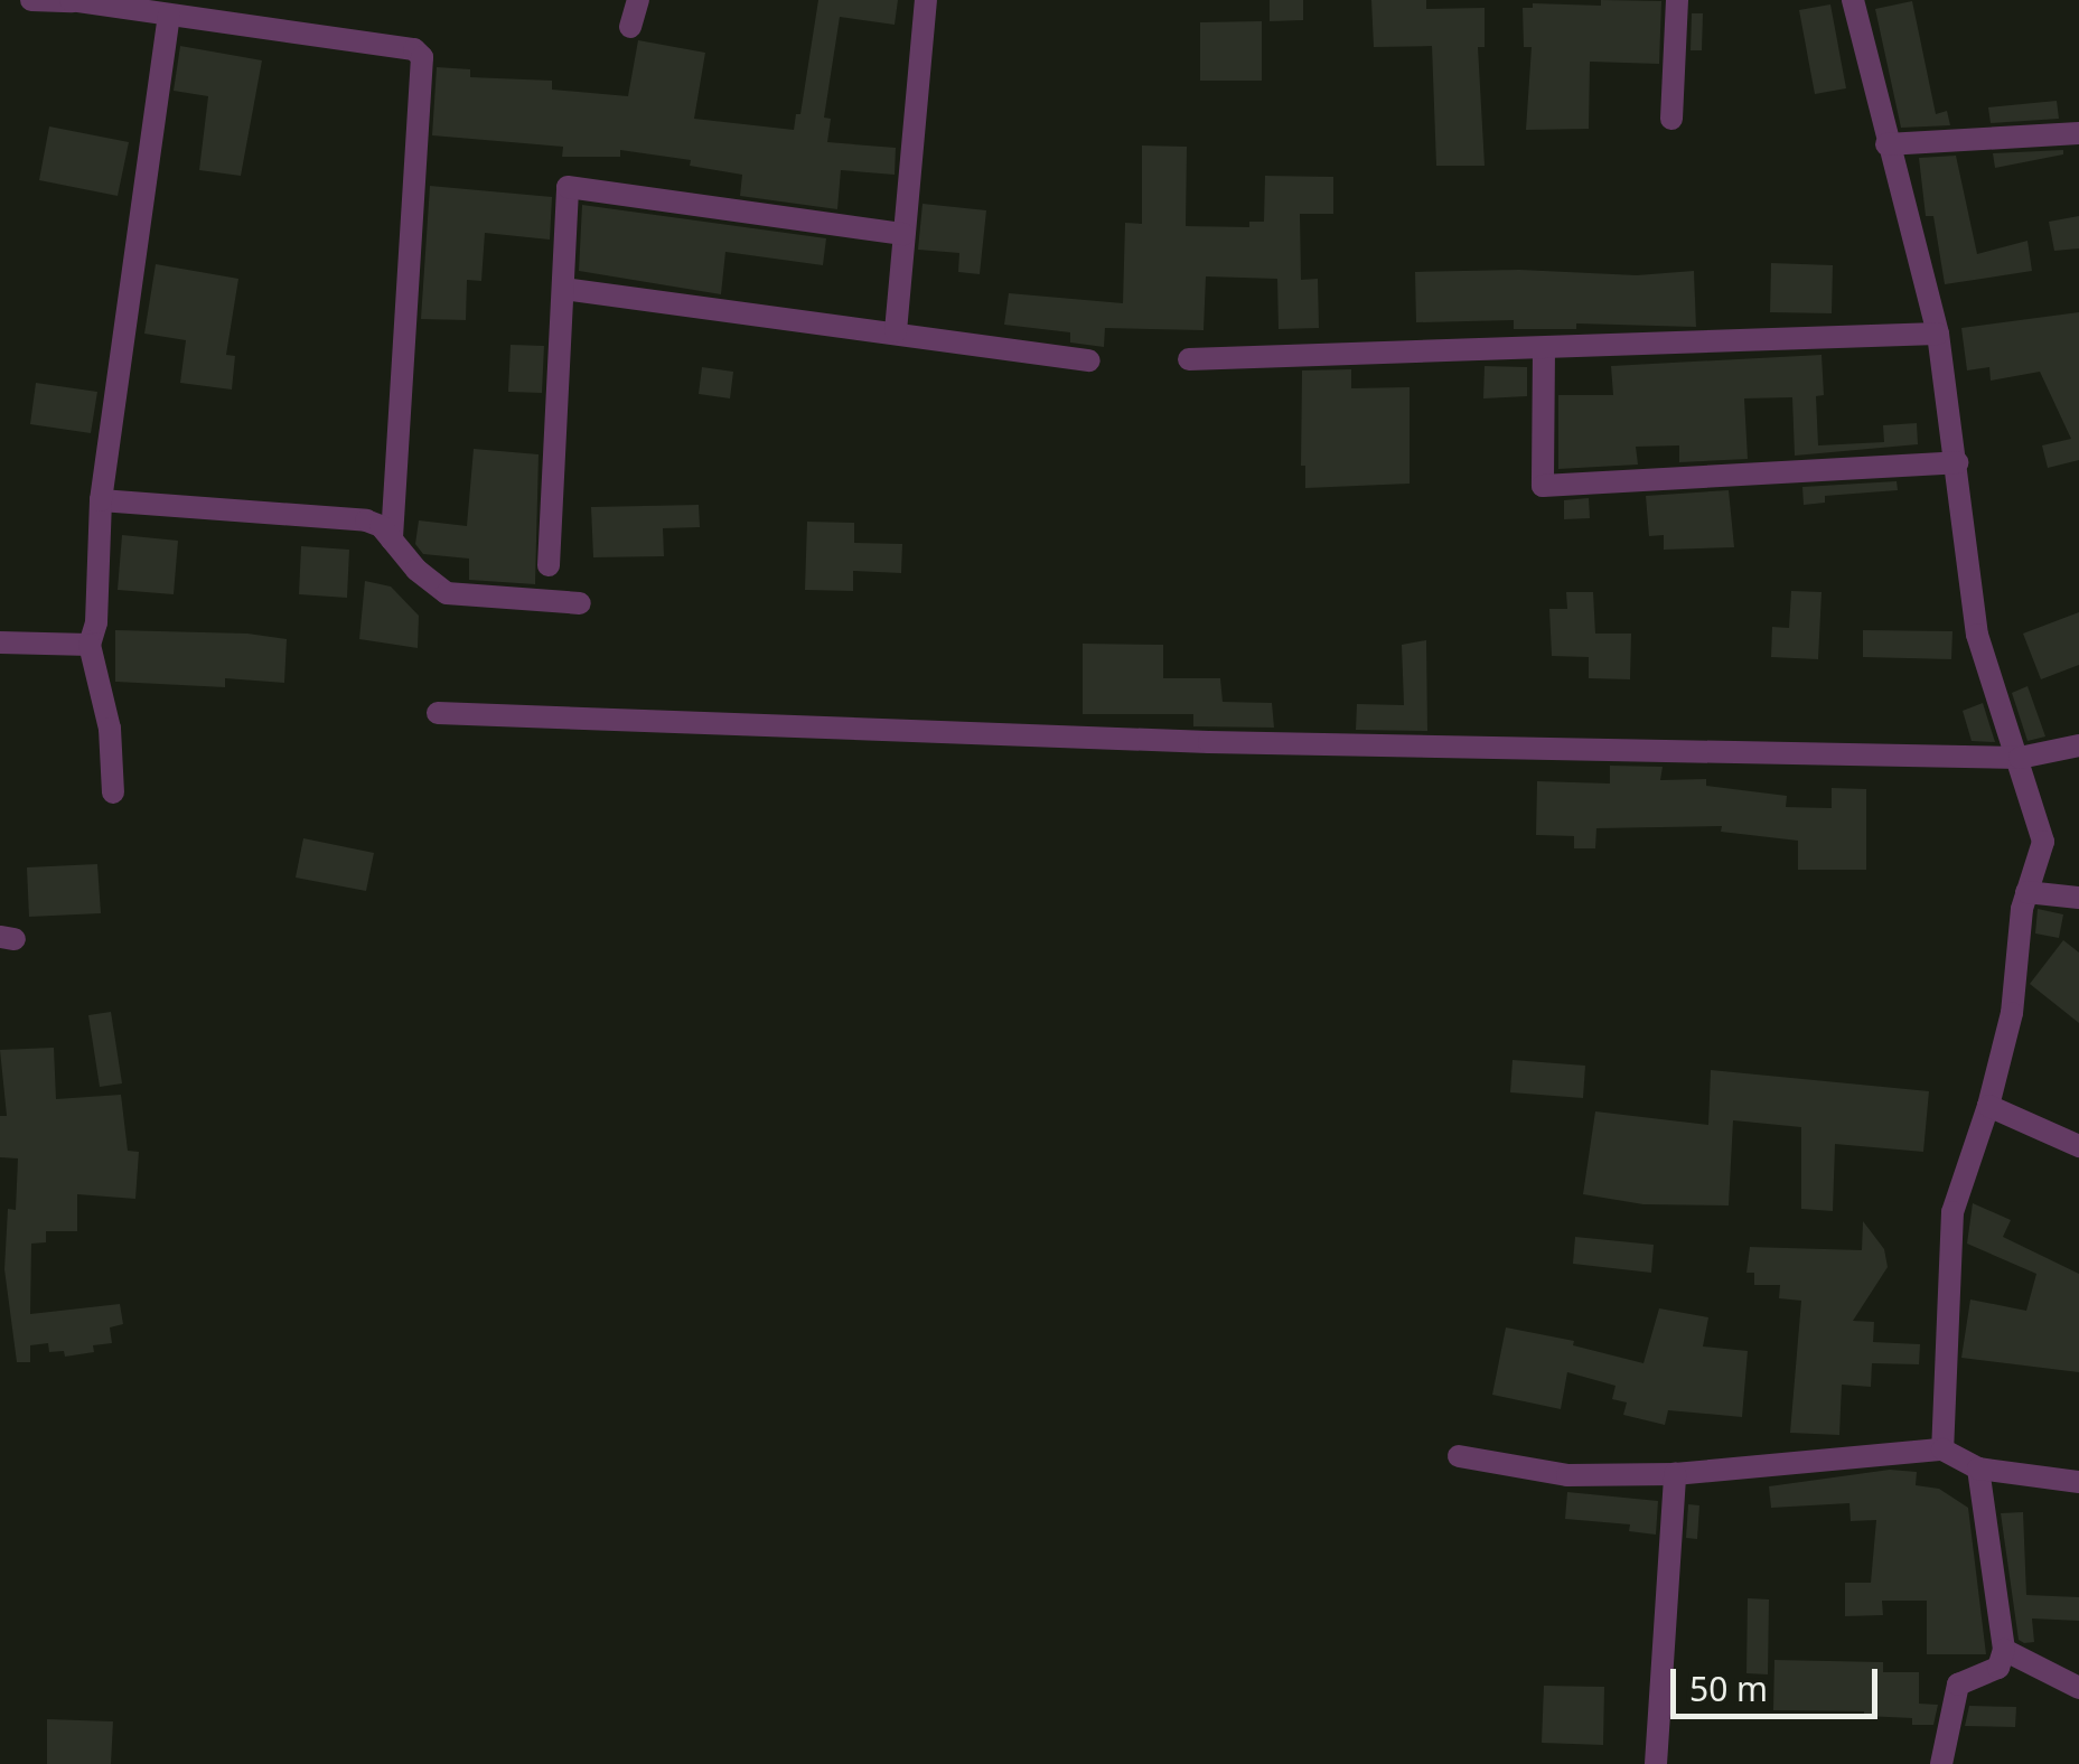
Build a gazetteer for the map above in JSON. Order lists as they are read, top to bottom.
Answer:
{
  "scale_bar": "50 m"
}
